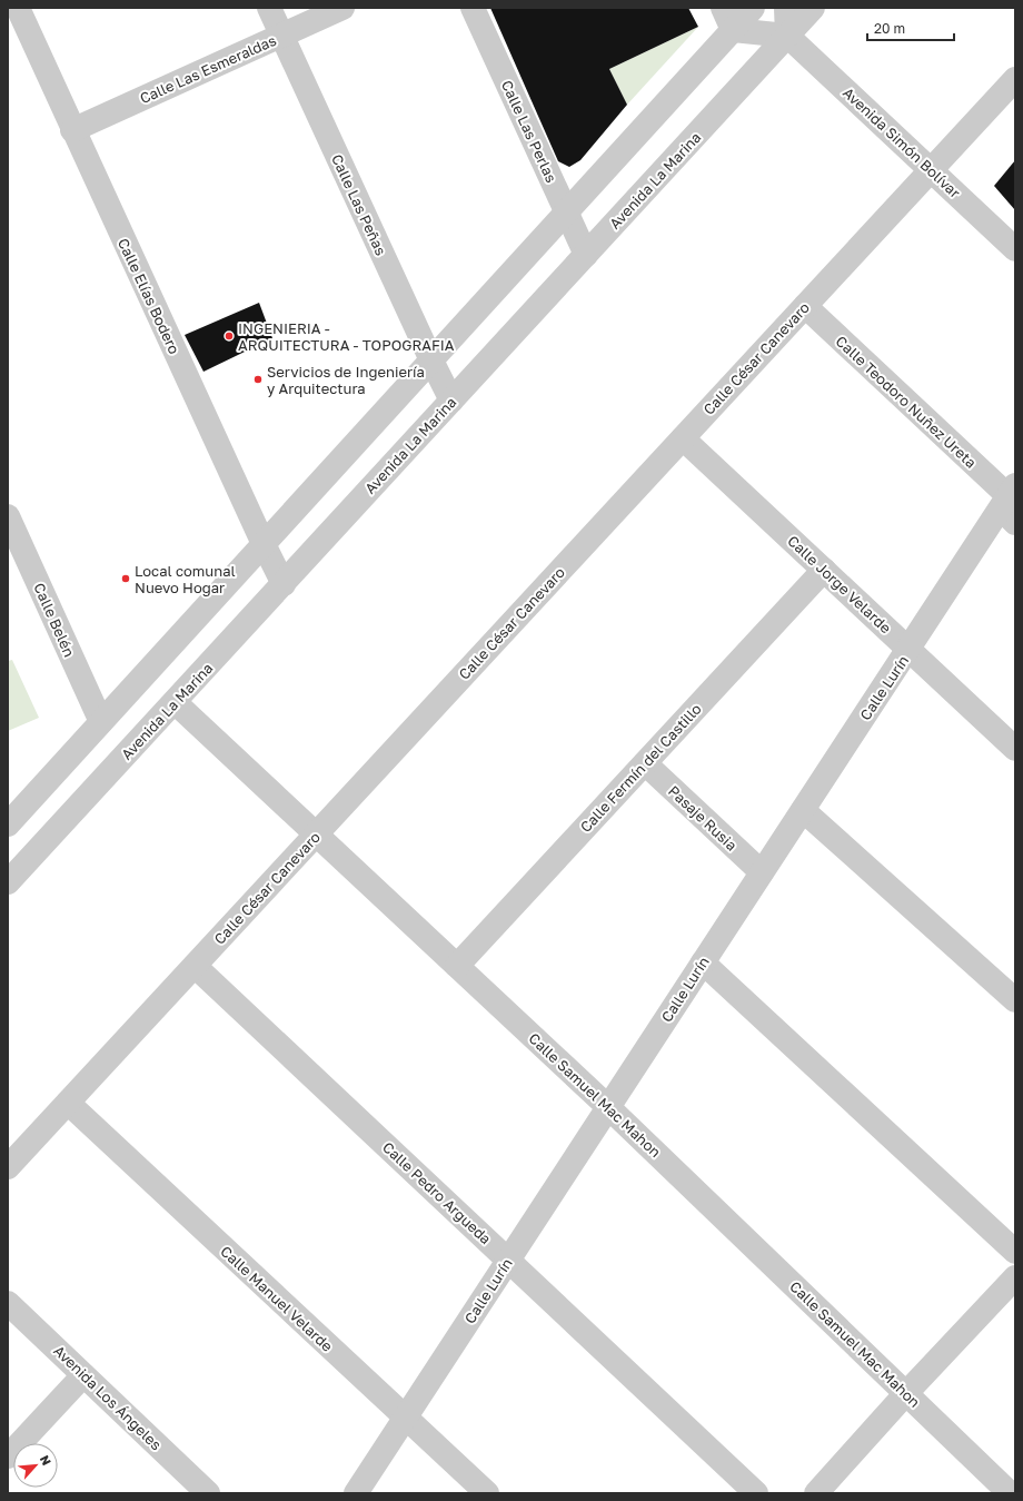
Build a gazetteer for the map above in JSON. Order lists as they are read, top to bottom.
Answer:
{
  "streets": {
    "street": [
      "Calle Las Esmeraldas",
      "Calle Las Perlas",
      "Avenida Simón Bolívar",
      "Avenida La Marina",
      "Calle Las Peñas",
      "Calle Elías Bodero",
      "Calle César Canevaro",
      "Calle Teodoro Nuñez Ureta",
      "Calle Jorge Velarde",
      "Calle Belén",
      "Calle Lurín",
      "Calle Fermín del Castillo",
      "Pasaje Rusia",
      "Calle Samuel Mac Mahon",
      "Calle Pedro Argueda",
      "Calle Manuel Velarde",
      "Avenida Los Ángeles"
    ]
  },
  "crossings": [
    ["Calle Las Esmeraldas", "Calle Las Peñas"],
    ["Calle Las Esmeraldas", "Calle Elías Bodero"],
    ["Calle Las Perlas", "Avenida La Marina"],
    ["Avenida Simón Bolívar", "Avenida La Marina"],
    ["Avenida Simón Bolívar", "Calle César Canevaro"],
    ["Avenida La Marina", "Calle Las Peñas"],
    ["Avenida La Marina", "Calle Elías Bodero"],
    ["Avenida La Marina", "Calle Samuel Mac Mahon"],
    ["Calle César Canevaro", "Calle Teodoro Nuñez Ureta"],
    ["Calle César Canevaro", "Calle Jorge Velarde"],
    ["Calle César Canevaro", "Calle Samuel Mac Mahon"],
    ["Calle César Canevaro", "Calle Pedro Argueda"],
    ["Calle César Canevaro", "Calle Manuel Velarde"],
    ["Calle Teodoro Nuñez Ureta", "Calle Lurín"],
    ["Calle Jorge Velarde", "Calle Lurín"],
    ["Calle Jorge Velarde", "Calle Fermín del Castillo"],
    ["Calle Lurín", "Pasaje Rusia"],
    ["Calle Lurín", "Calle Samuel Mac Mahon"],
    ["Calle Lurín", "Calle Pedro Argueda"],
    ["Calle Lurín", "Calle Manuel Velarde"],
    ["Calle Fermín del Castillo", "Pasaje Rusia"],
    ["Calle Fermín del Castillo", "Calle Samuel Mac Mahon"]
  ],
  "places": ["INGENIERIA - ARQUITECTURA - TOPOGRAFIA", "Servicios de Ingeniería y Arquitectura", "Local comunal Nuevo Hogar"],
  "scale_bar": "20 m",
  "north": "top right"
}
